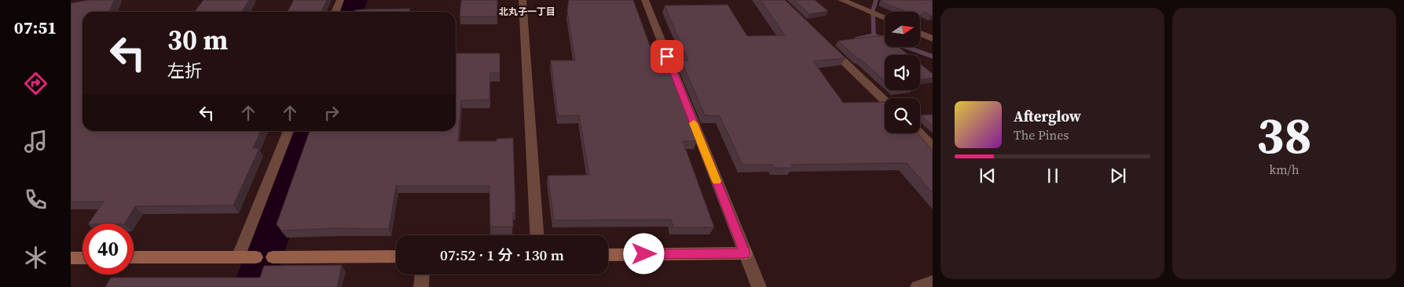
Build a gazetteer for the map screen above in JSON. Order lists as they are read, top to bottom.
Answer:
{
  "districts": ["北丸子一丁目"],
  "north": "right",
  "page": {
    "tabs": "07:51",
    "tile": ["38", "km/h"],
    "turn": ["30 m", "左折"],
    "song": ["Afterglow", "The Pines"],
    "limit": "40",
    "trip": "07:52 · 1 分 · 130 m"
  }
}
